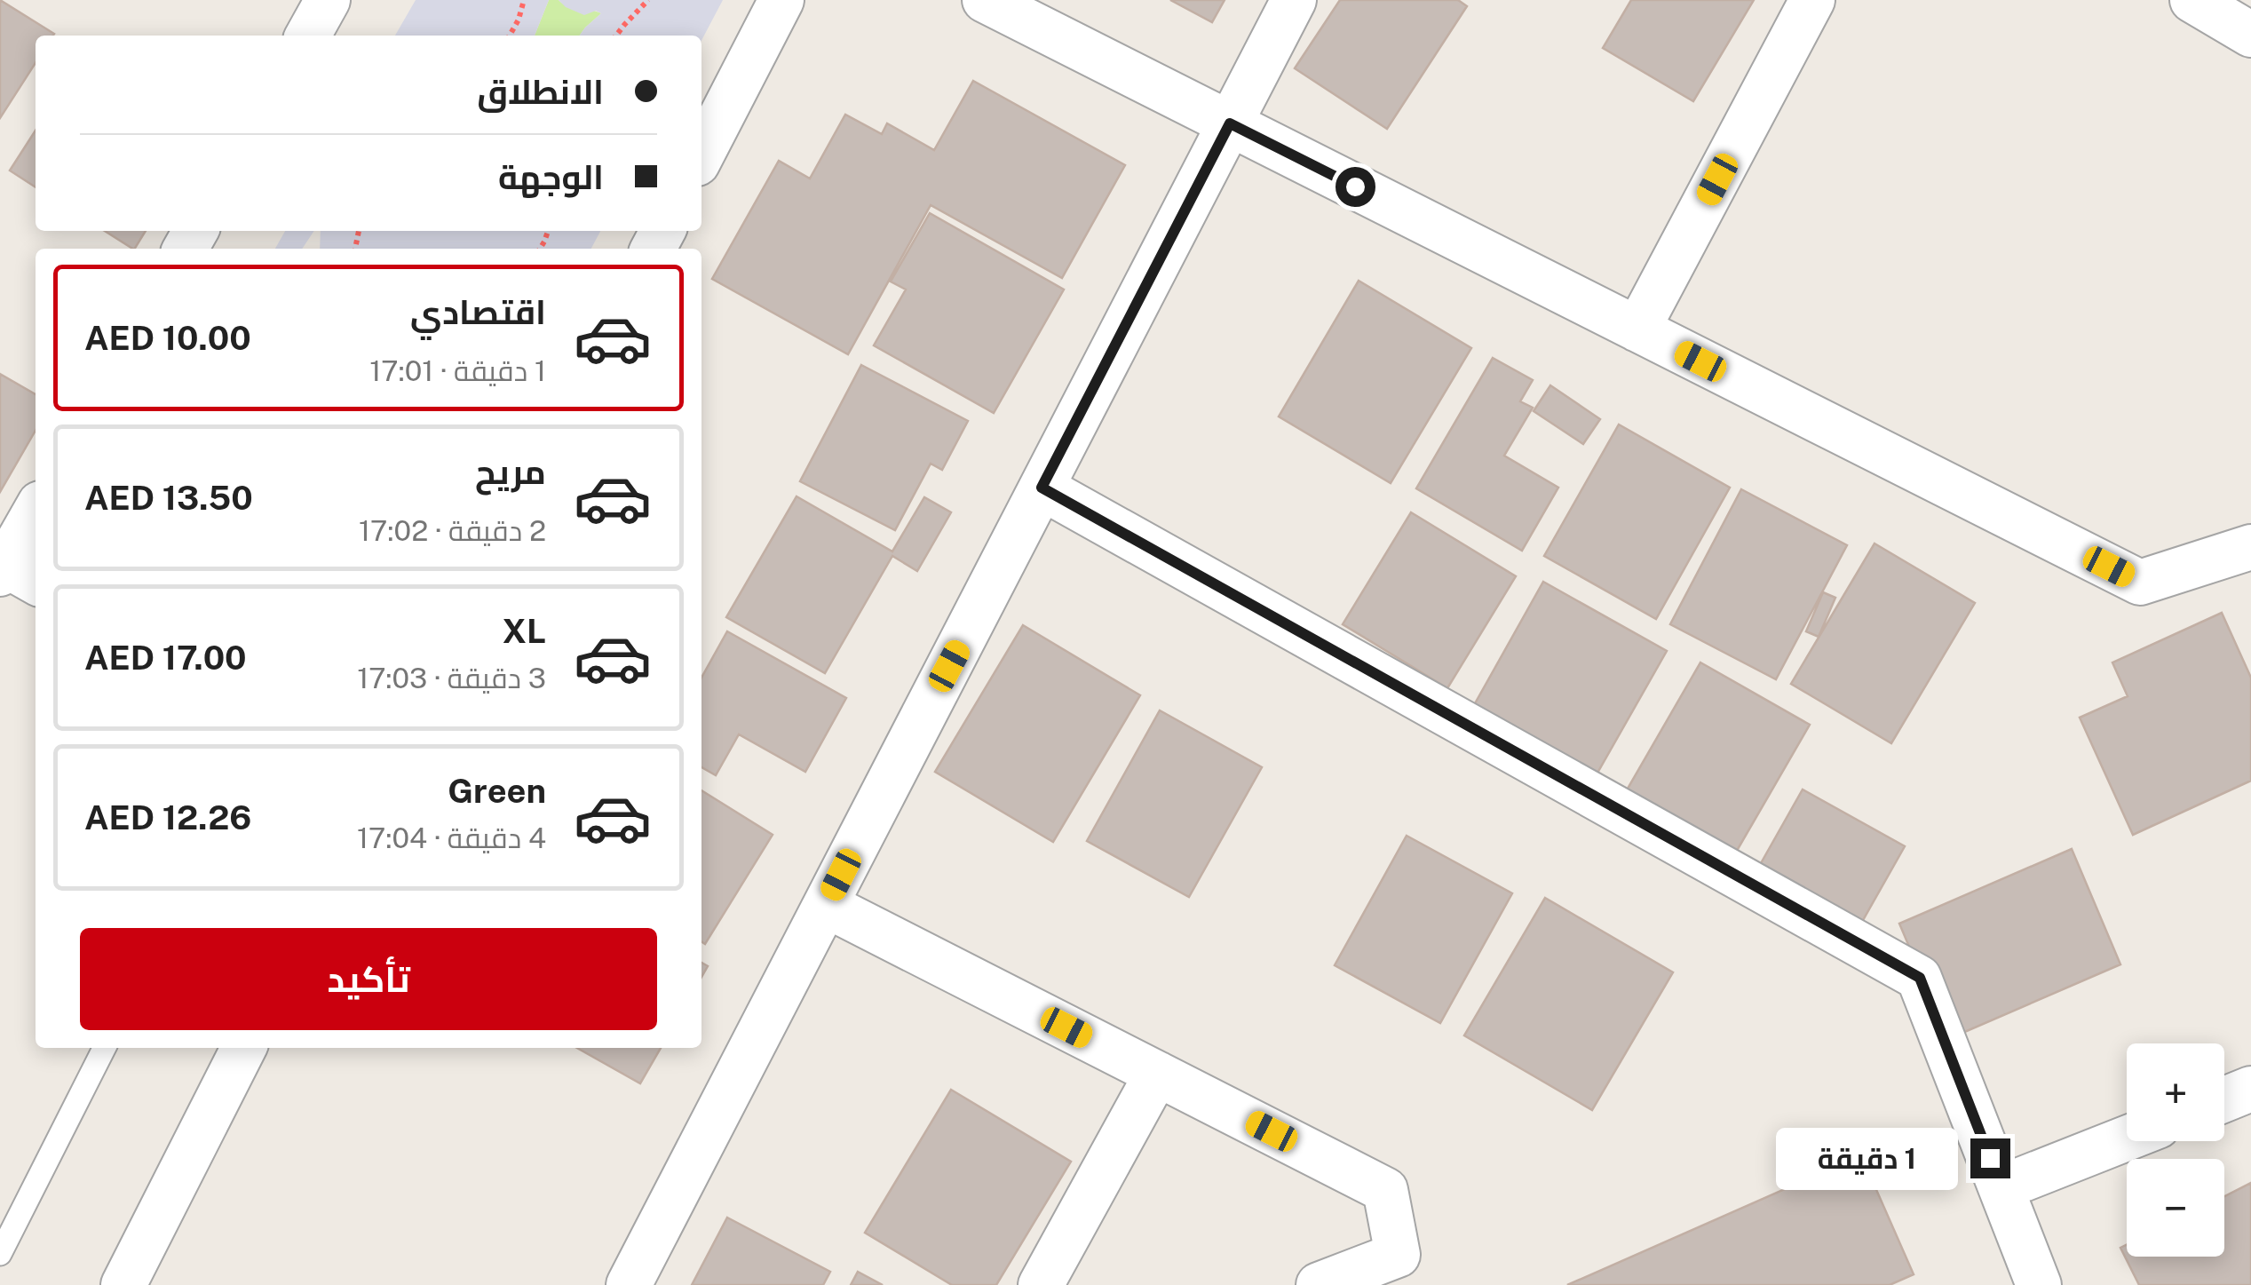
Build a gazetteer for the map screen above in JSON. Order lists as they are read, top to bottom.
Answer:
{
  "page": {
    "banner": ["الانطلاق", "الوجهة"],
    "list": [
      {
        "name": "اقتصادي",
        "note": "1 دقيقة · 17:01",
        "value": "AED 10.00"
      },
      {
        "name": "مريح",
        "note": "2 دقيقة · 17:02",
        "value": "AED 13.50"
      },
      {
        "name": "XL",
        "note": "3 دقيقة · 17:03",
        "value": "AED 17.00"
      },
      {
        "name": "Green",
        "note": "4 دقيقة · 17:04",
        "value": "AED 12.26"
      }
    ],
    "buttons": "تأكيد",
    "map_buttons": ["+", "−"],
    "bubble": "1 دقيقة"
  }
}
